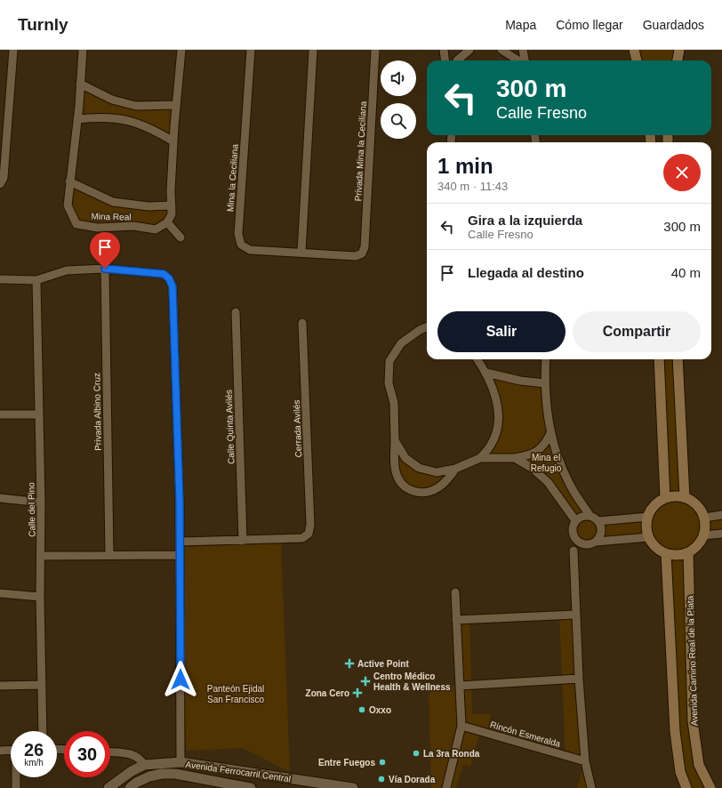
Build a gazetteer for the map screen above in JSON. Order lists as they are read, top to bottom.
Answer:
{
  "streets": {
    "main road": ["Avenida Camino Real de la Plata"],
    "street": [
      "Privada Mina la Ceciliana",
      "Mina la Ceciliana",
      "Mina Real",
      "Privada Albino Cruz",
      "Calle Quinta Avilés",
      "Cerrada Avilés",
      "Calle del Pino",
      "Rincón Esmeralda",
      "Avenida Ferrocarril Central"
    ]
  },
  "crossings": [
    ["Privada Mina la Ceciliana", "Mina la Ceciliana"],
    ["Calle Quinta Avilés", "Cerrada Avilés"]
  ],
  "parks": ["Mina el Refugio", "Panteón Ejidal San Francisco"],
  "places": {
    "health": ["Active Point", "Centro Médico Health & Wellness", "Zona Cero"],
    "other": [
      "Oxxo",
      "La 3ra Ronda",
      "Entre Fuegos",
      "Vía Dorada"
    ]
  },
  "page": {
    "header": "Turnly",
    "nav": ["Mapa", "Cómo llegar", "Guardados"],
    "turn": ["300 m", "Calle Fresno"],
    "heading": ["1 min", "340 m · 11:43"],
    "list": [
      {
        "name": "Gira a la izquierda",
        "note": "Calle Fresno",
        "value": "300 m"
      },
      {
        "name": "Llegada al destino",
        "value": "40 m"
      }
    ],
    "buttons": ["Salir", "Compartir"],
    "speed": "26 km/h",
    "limit": "30"
  }
}
